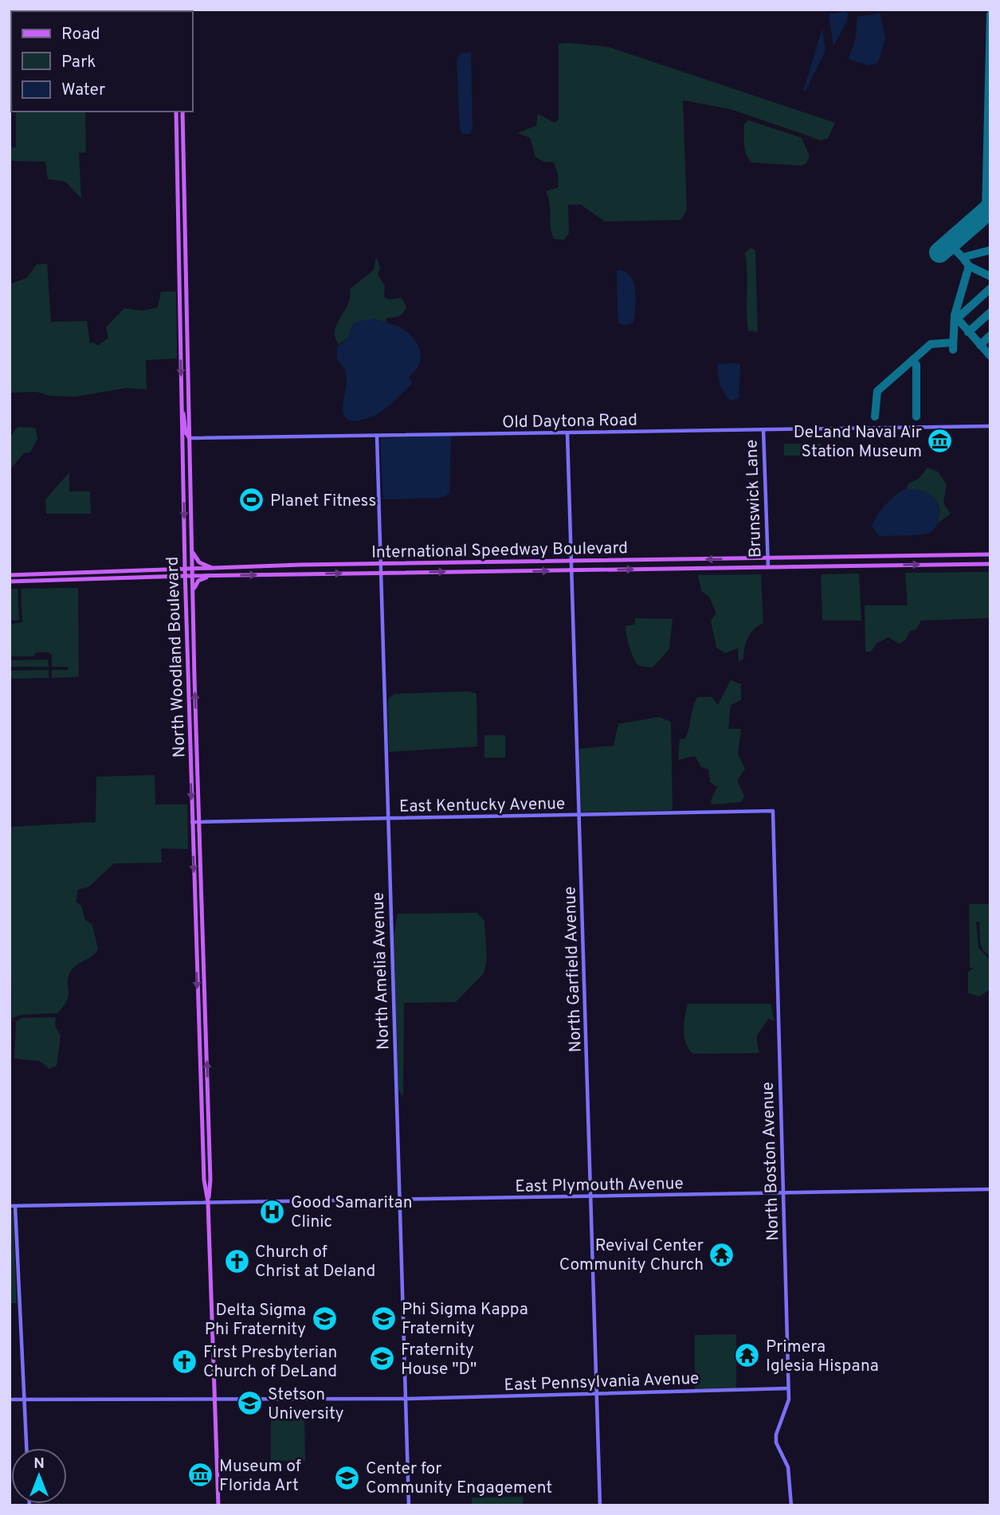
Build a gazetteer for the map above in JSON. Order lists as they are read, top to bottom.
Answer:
{
  "streets": {
    "main road": ["International Speedway Boulevard", "North Woodland Boulevard"],
    "street": [
      "Old Daytona Road",
      "Brunswick Lane",
      "East Kentucky Avenue",
      "North Garfield Avenue",
      "North Amelia Avenue",
      "North Boston Avenue",
      "East Plymouth Avenue",
      "East Pennsylvania Avenue"
    ]
  },
  "crossings": [
    ["Old Daytona Road", "Brunswick Lane"],
    ["Old Daytona Road", "North Woodland Boulevard"],
    ["Old Daytona Road", "North Garfield Avenue"],
    ["Old Daytona Road", "North Amelia Avenue"],
    ["Brunswick Lane", "International Speedway Boulevard"],
    ["International Speedway Boulevard", "North Woodland Boulevard"],
    ["International Speedway Boulevard", "North Garfield Avenue"],
    ["International Speedway Boulevard", "North Amelia Avenue"],
    ["North Woodland Boulevard", "East Kentucky Avenue"],
    ["North Woodland Boulevard", "East Plymouth Avenue"],
    ["North Woodland Boulevard", "East Pennsylvania Avenue"],
    ["East Kentucky Avenue", "North Garfield Avenue"],
    ["East Kentucky Avenue", "North Amelia Avenue"],
    ["East Kentucky Avenue", "North Boston Avenue"],
    ["North Garfield Avenue", "East Plymouth Avenue"],
    ["North Garfield Avenue", "East Pennsylvania Avenue"],
    ["North Amelia Avenue", "East Plymouth Avenue"],
    ["North Amelia Avenue", "East Pennsylvania Avenue"],
    ["North Boston Avenue", "East Plymouth Avenue"],
    ["North Boston Avenue", "East Pennsylvania Avenue"]
  ],
  "places": {
    "museum": ["DeLand Naval Air Station Museum", "Museum of Florida Art"],
    "sports": ["Planet Fitness"],
    "hospital": ["Good Samaritan Clinic"],
    "temple": ["Revival Center Community Church", "Primera Iglesia Hispana"],
    "church": ["Church of Christ at Deland", "First Presbyterian Church of DeLand"],
    "school or university": [
      "Phi Sigma Kappa Fraternity",
      "Delta Sigma Phi Fraternity",
      "Fraternity House \"D\"",
      "Stetson University",
      "Center for Community Engagement"
    ]
  },
  "legend": ["Road", "Park", "Water"],
  "north": "top"
}
